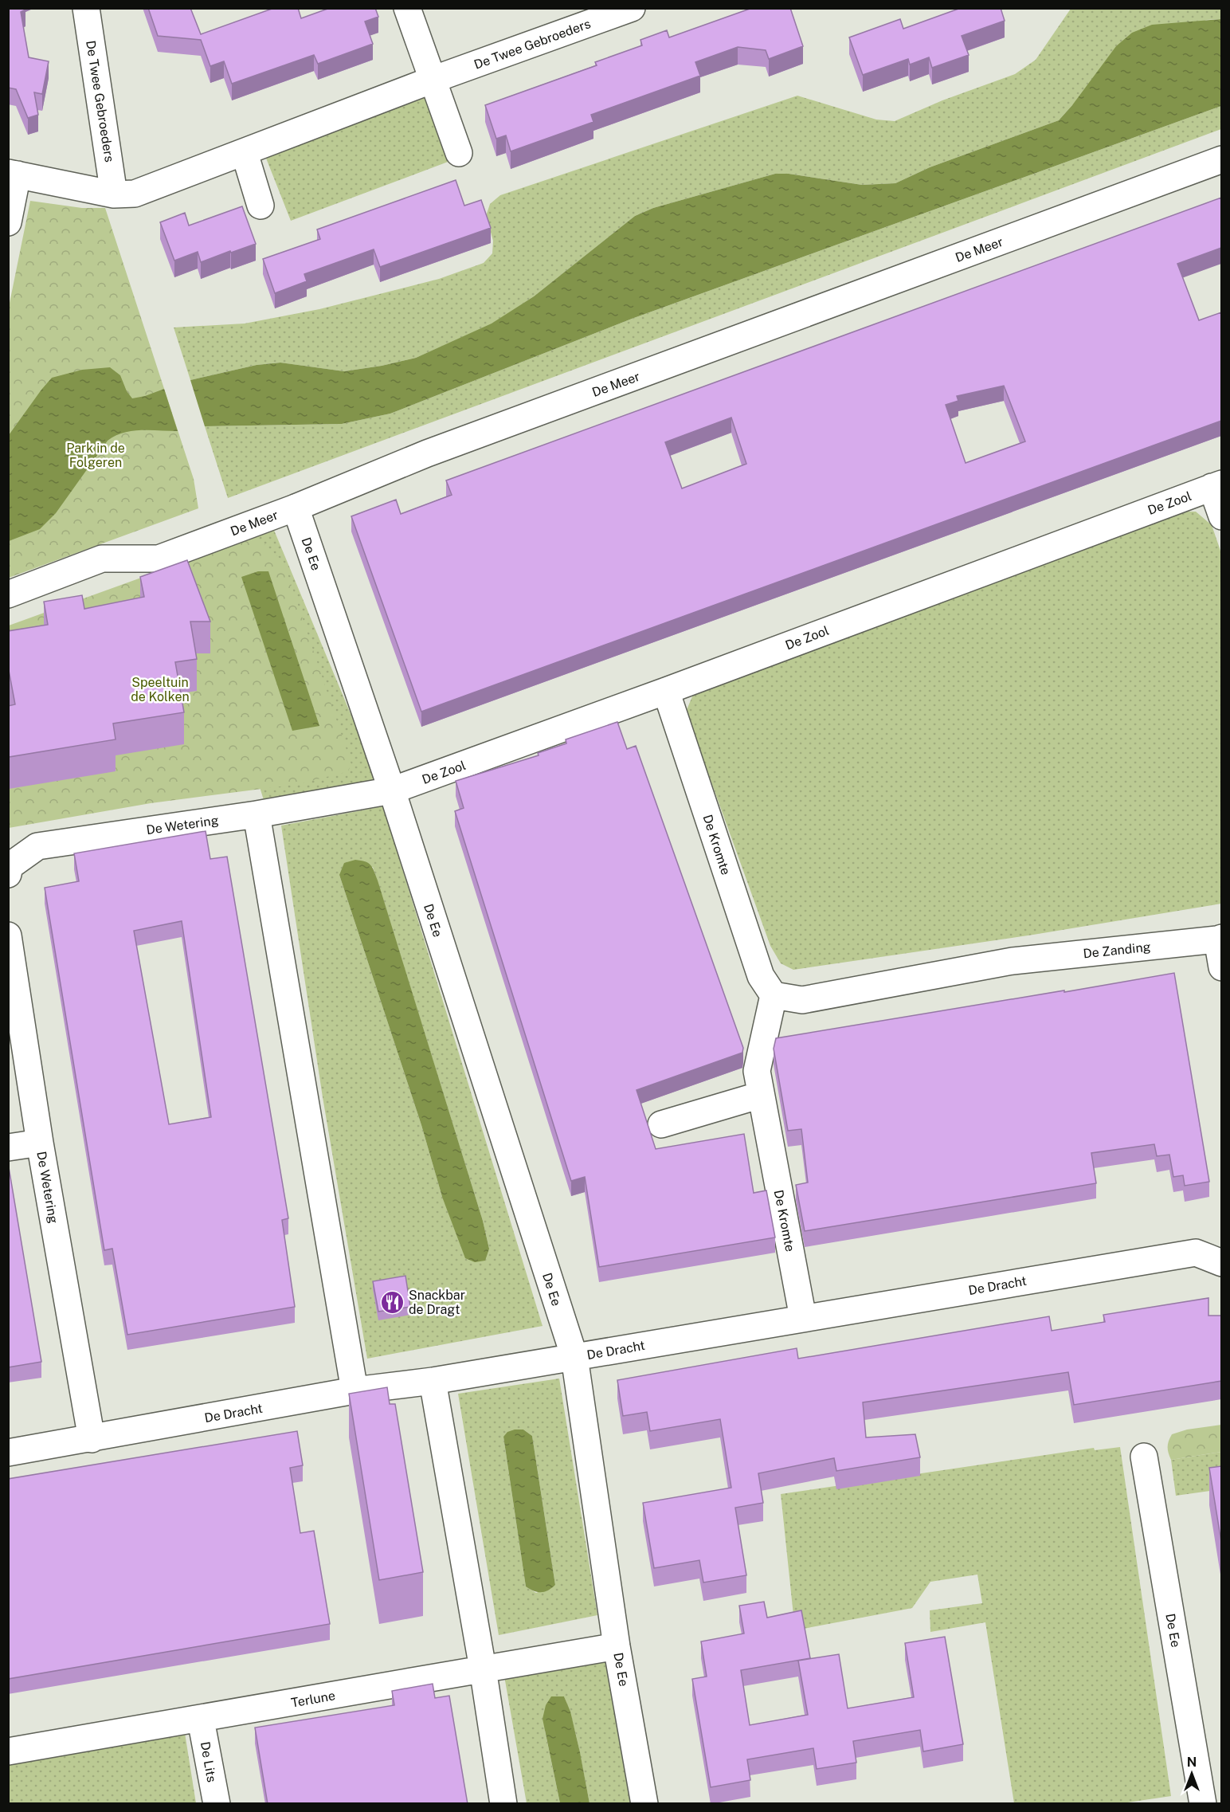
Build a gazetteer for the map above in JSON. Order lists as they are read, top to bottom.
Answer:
{
  "streets": {
    "street": [
      "De Twee Gebroeders",
      "De Meer",
      "De Zool",
      "De Ee",
      "De Wetering",
      "De Kromte",
      "De Zanding",
      "De Dracht",
      "Terlune",
      "De Lits"
    ]
  },
  "crossings": [
    ["De Meer", "De Ee"],
    ["De Zool", "De Ee"],
    ["De Zool", "De Kromte"],
    ["De Ee", "De Dracht"],
    ["De Ee", "Terlune"],
    ["De Wetering", "De Dracht"],
    ["De Kromte", "De Zanding"],
    ["De Kromte", "De Dracht"],
    ["Terlune", "De Lits"]
  ],
  "parks": ["Park in de Folgeren", "Speeltuin de Kolken"],
  "places": {
    "restaurant": ["Snackbar de Dragt"]
  },
  "north": "top"
}
